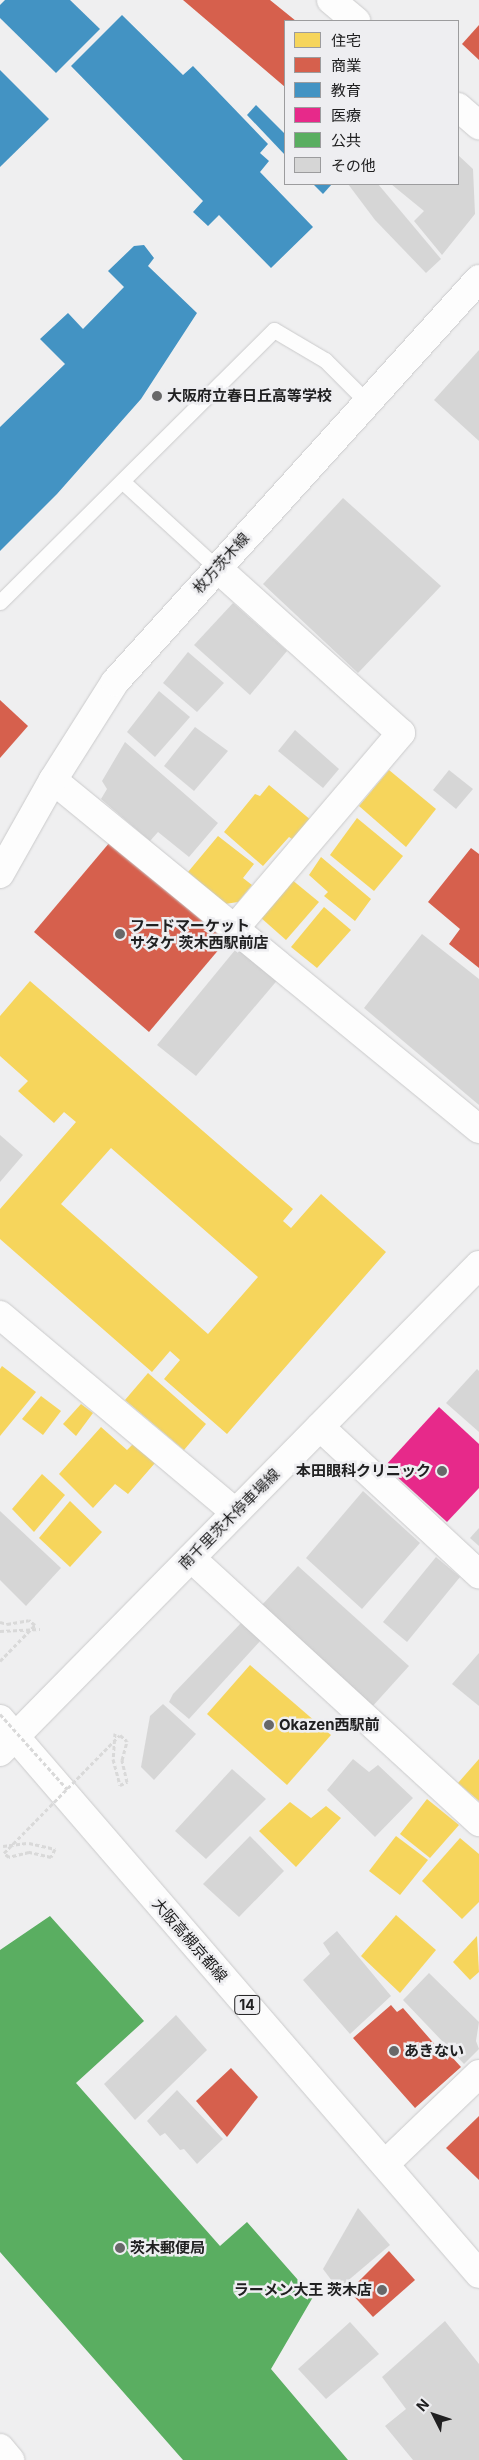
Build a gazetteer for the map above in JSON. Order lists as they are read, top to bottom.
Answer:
{
  "streets": {
    "street": [
      "枚方茨木線",
      "南千里茨木停車場線",
      "大阪高槻京都線",
      "14"
    ]
  },
  "crossings": [
    ["南千里茨木停車場線", "大阪高槻京都線"]
  ],
  "places": [
    "大阪府立春日丘高等学校",
    "フードマーケット サタケ 茨木西駅前店",
    "本田眼科クリニック",
    "Okazen西駅前",
    "あきない",
    "茨木郵便局",
    "ラーメン大王 茨木店"
  ],
  "legend": [
    "住宅",
    "商業",
    "教育",
    "医療",
    "公共",
    "その他"
  ],
  "north": "top left"
}
